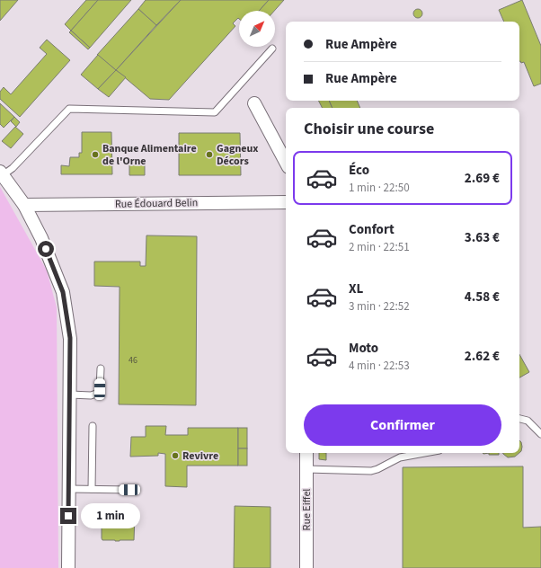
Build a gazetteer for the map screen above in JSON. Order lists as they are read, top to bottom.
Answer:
{
  "streets": {
    "street": ["Rue Édouard Belin", "Rue Eiffel"]
  },
  "places": ["Banque Alimentaire de l'Orne", "Gagneux Décors", "Revivre"],
  "house_numbers": ["46"],
  "north": "top right",
  "page": {
    "banner": ["Rue Ampère", "Rue Ampère"],
    "heading": "Choisir une course",
    "list": [
      {
        "name": "Éco",
        "note": "1 min · 22:50",
        "value": "2.69 €"
      },
      {
        "name": "Confort",
        "note": "2 min · 22:51",
        "value": "3.63 €"
      },
      {
        "name": "XL",
        "note": "3 min · 22:52",
        "value": "4.58 €"
      },
      {
        "name": "Moto",
        "note": "4 min · 22:53",
        "value": "2.62 €"
      }
    ],
    "buttons": "Confirmer",
    "bubble": "1 min"
  }
}
